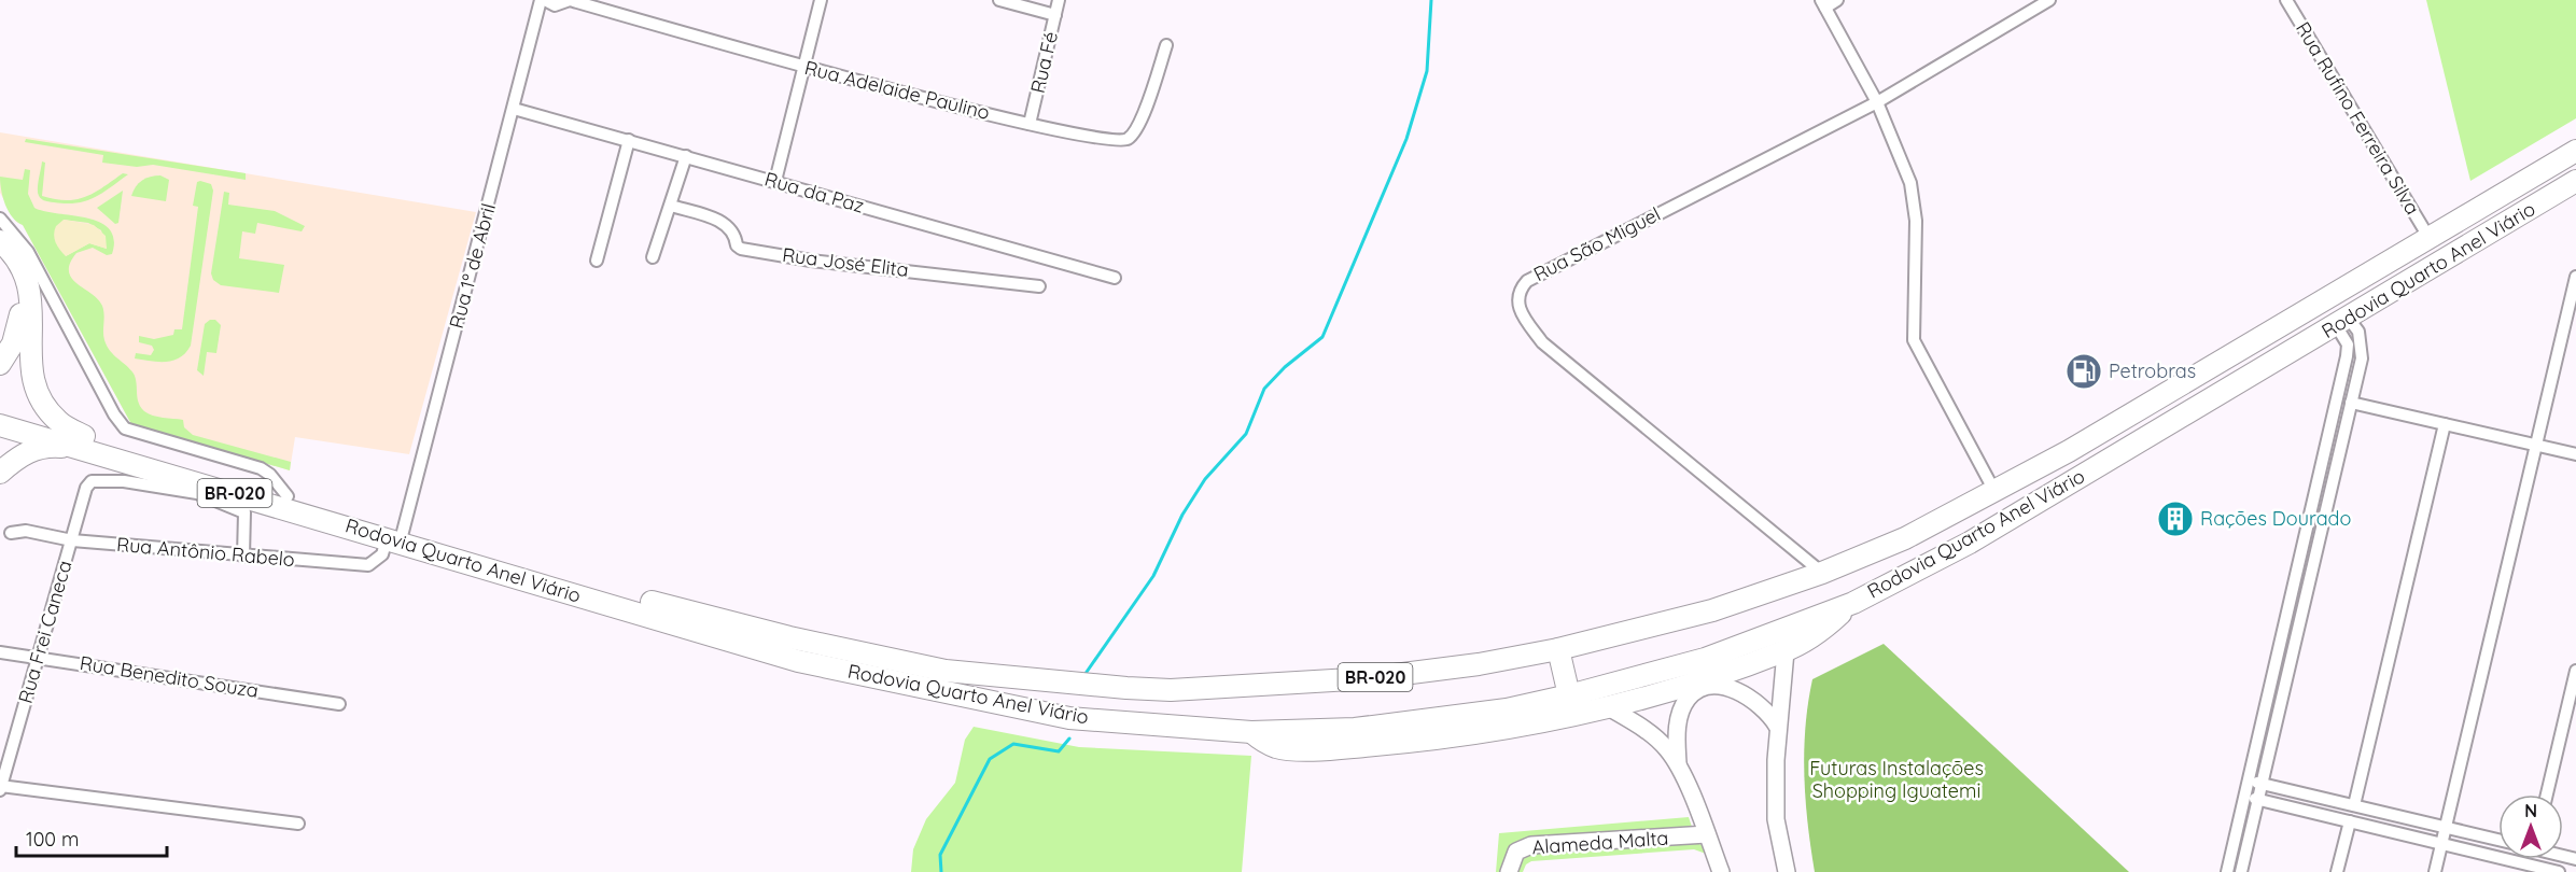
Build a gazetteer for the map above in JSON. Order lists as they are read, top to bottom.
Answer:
{
  "streets": {
    "highway": ["Rodovia Quarto Anel Viário", "BR-020"],
    "street": [
      "Rua Fé",
      "Rua Adelaide Paulino",
      "Rua Rufino Ferreira Silva",
      "Rua da Paz",
      "Rua São Miguel",
      "Rua José Elita",
      "Rua 1º de Abril",
      "Rua Antônio Rabelo",
      "Rua Frei Caneca",
      "Rua Benedito Souza",
      "Alameda Malta"
    ]
  },
  "crossings": [
    ["Rua Fé", "Rua Adelaide Paulino"],
    ["Rua Adelaide Paulino", "Rua 1º de Abril"],
    ["Rua Rufino Ferreira Silva", "Rodovia Quarto Anel Viário"],
    ["Rua da Paz", "Rua 1º de Abril"],
    ["Rua São Miguel", "Rodovia Quarto Anel Viário"],
    ["Rua 1º de Abril", "Rodovia Quarto Anel Viário"],
    ["Rua 1º de Abril", "Rua Antônio Rabelo"],
    ["Rodovia Quarto Anel Viário", "Rua Antônio Rabelo"],
    ["Rodovia Quarto Anel Viário", "Rua Frei Caneca"],
    ["Rua Antônio Rabelo", "Rua Frei Caneca"],
    ["Rua Frei Caneca", "Rua Benedito Souza"]
  ],
  "parks": ["Futuras Instalações Shopping Iguatemi"],
  "places": {
    "fuel station": ["Petrobras"],
    "building": ["Rações Dourado"]
  },
  "scale_bar": "100 m",
  "north": "top"
}
